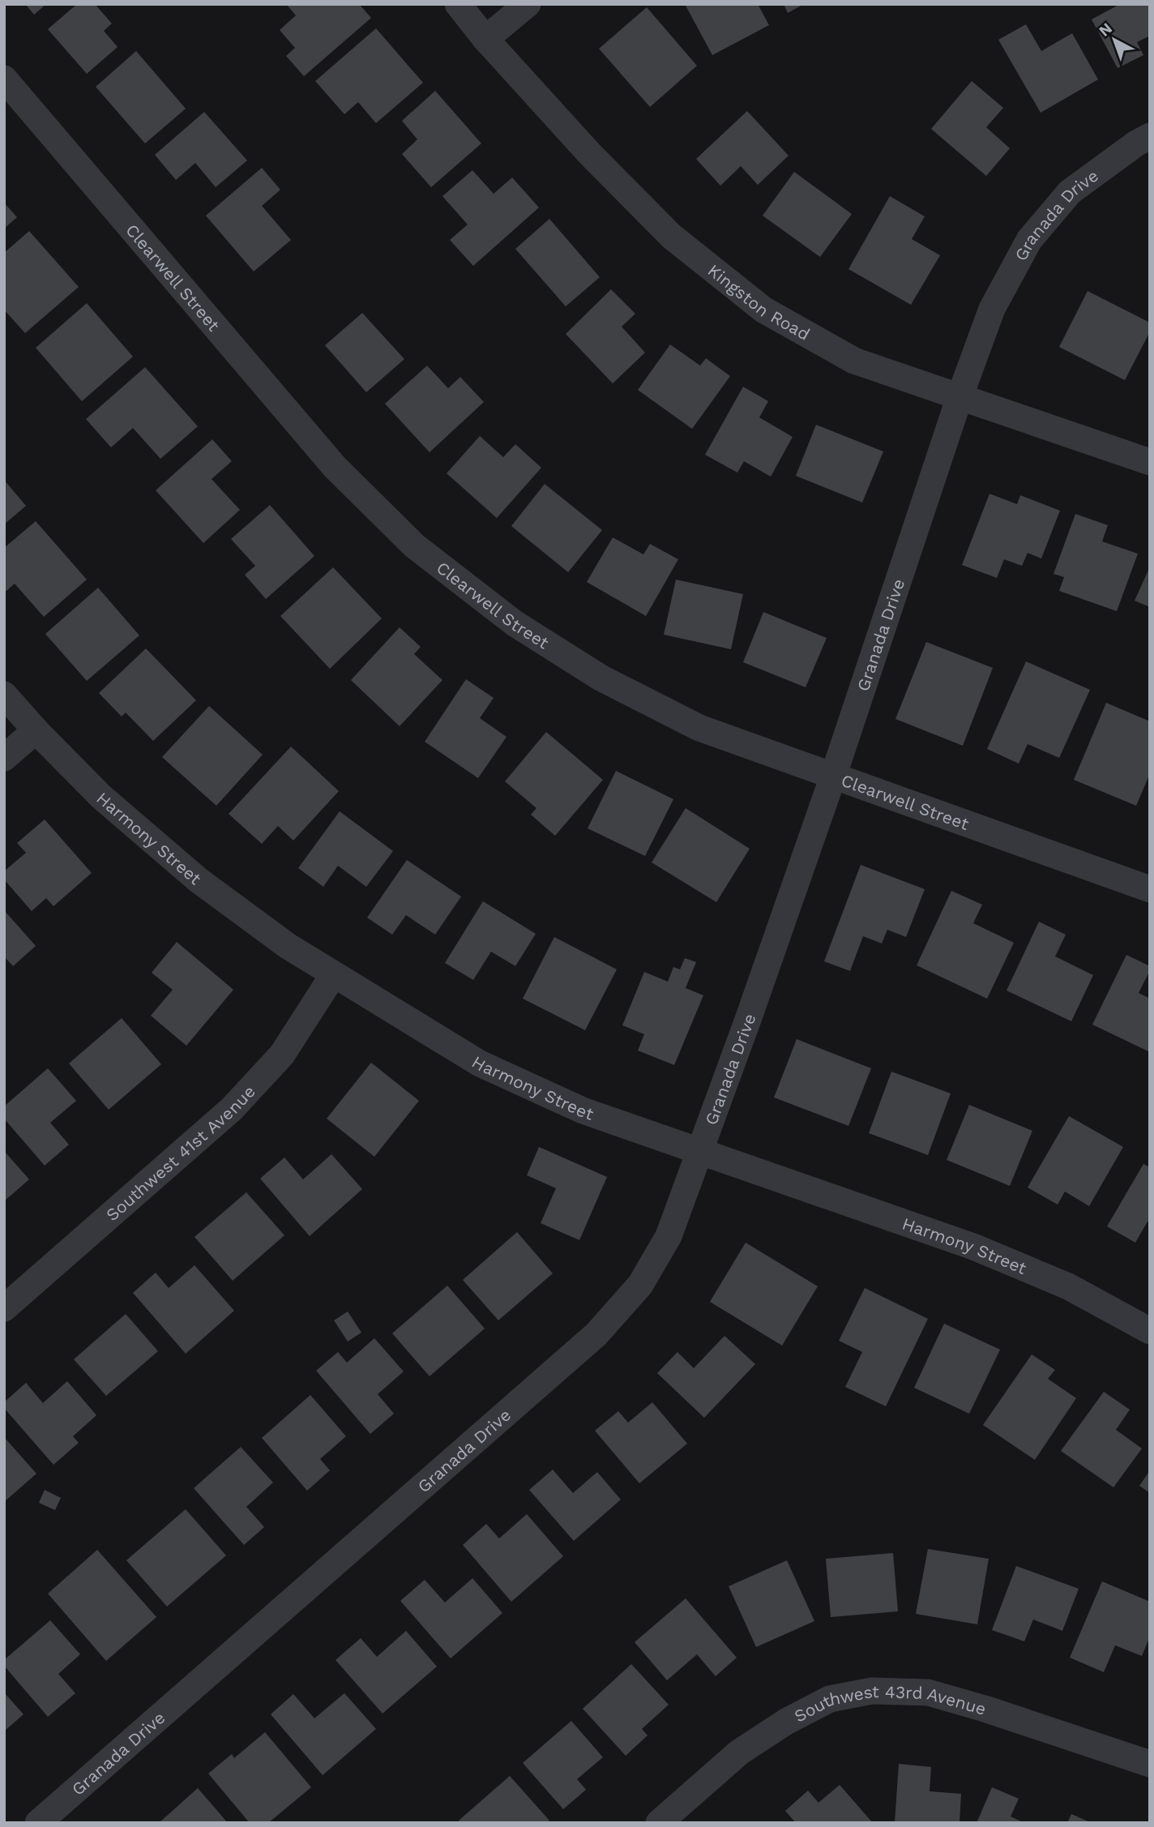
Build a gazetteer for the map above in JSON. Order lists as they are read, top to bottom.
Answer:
{
  "streets": {
    "street": [
      "Granada Drive",
      "Clearwell Street",
      "Kingston Road",
      "Harmony Street",
      "Southwest 41st Avenue",
      "Southwest 43rd Avenue"
    ]
  },
  "crossings": [
    ["Granada Drive", "Clearwell Street"],
    ["Granada Drive", "Kingston Road"],
    ["Granada Drive", "Harmony Street"],
    ["Harmony Street", "Southwest 41st Avenue"]
  ],
  "north": "top left"
}
